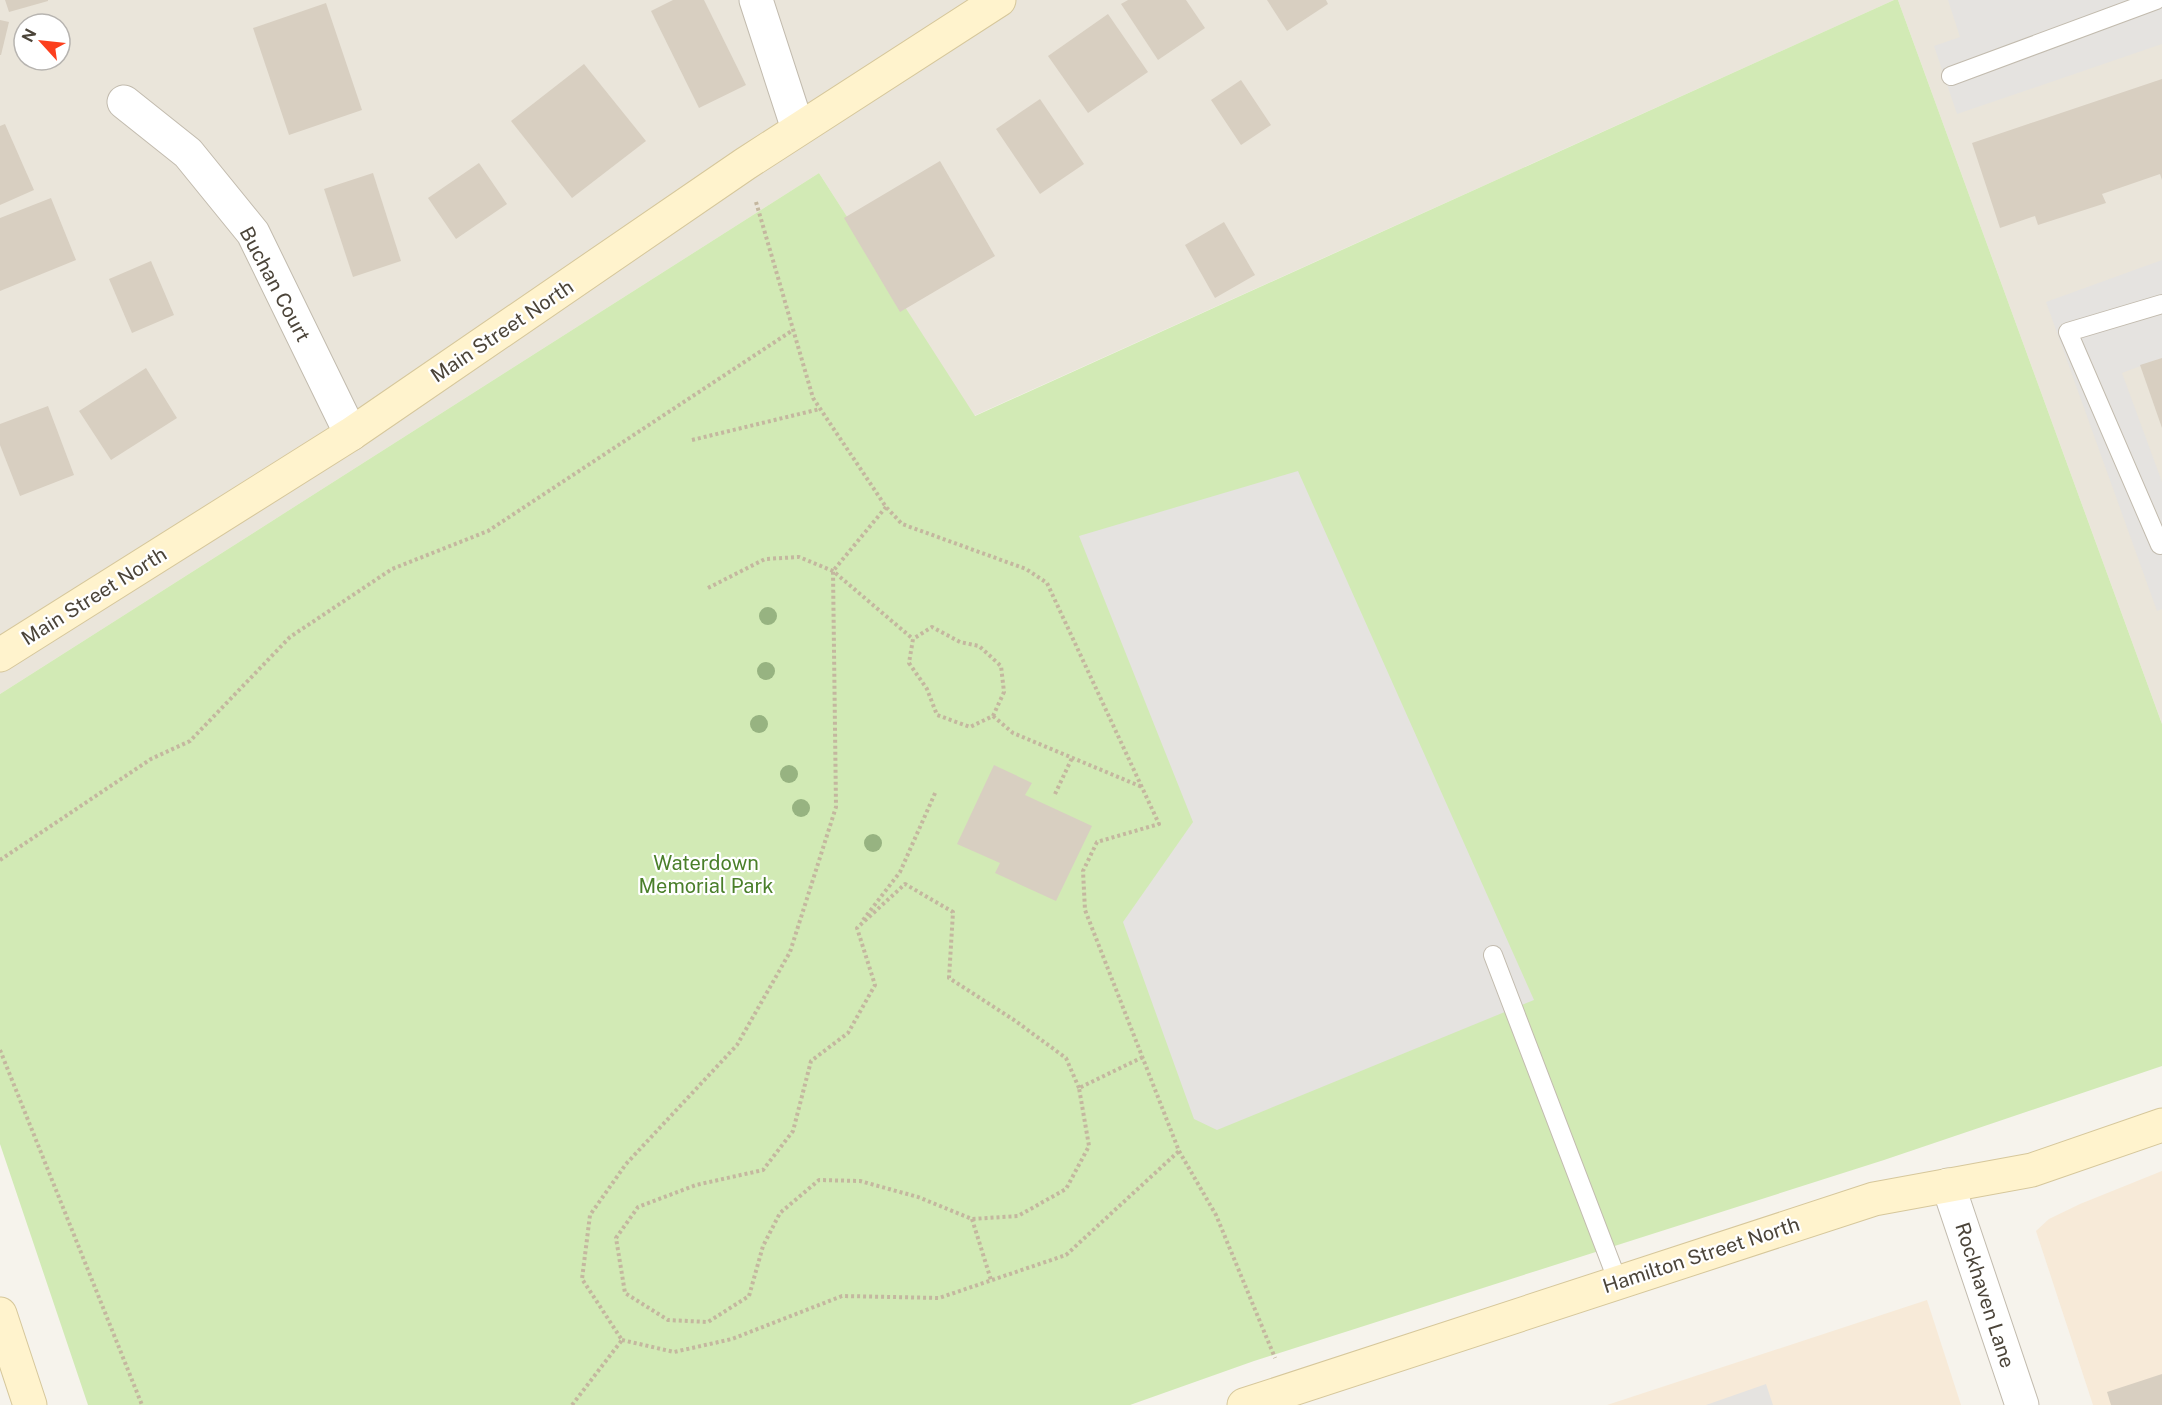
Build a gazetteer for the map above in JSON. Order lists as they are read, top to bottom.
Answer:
{
  "streets": {
    "street": [
      "Buchan Court",
      "Main Street North",
      "Hamilton Street North",
      "Rockhaven Lane"
    ]
  },
  "crossings": [
    ["Buchan Court", "Main Street North"],
    ["Hamilton Street North", "Rockhaven Lane"]
  ],
  "parks": ["Waterdown Memorial Park"],
  "north": "top left"
}
